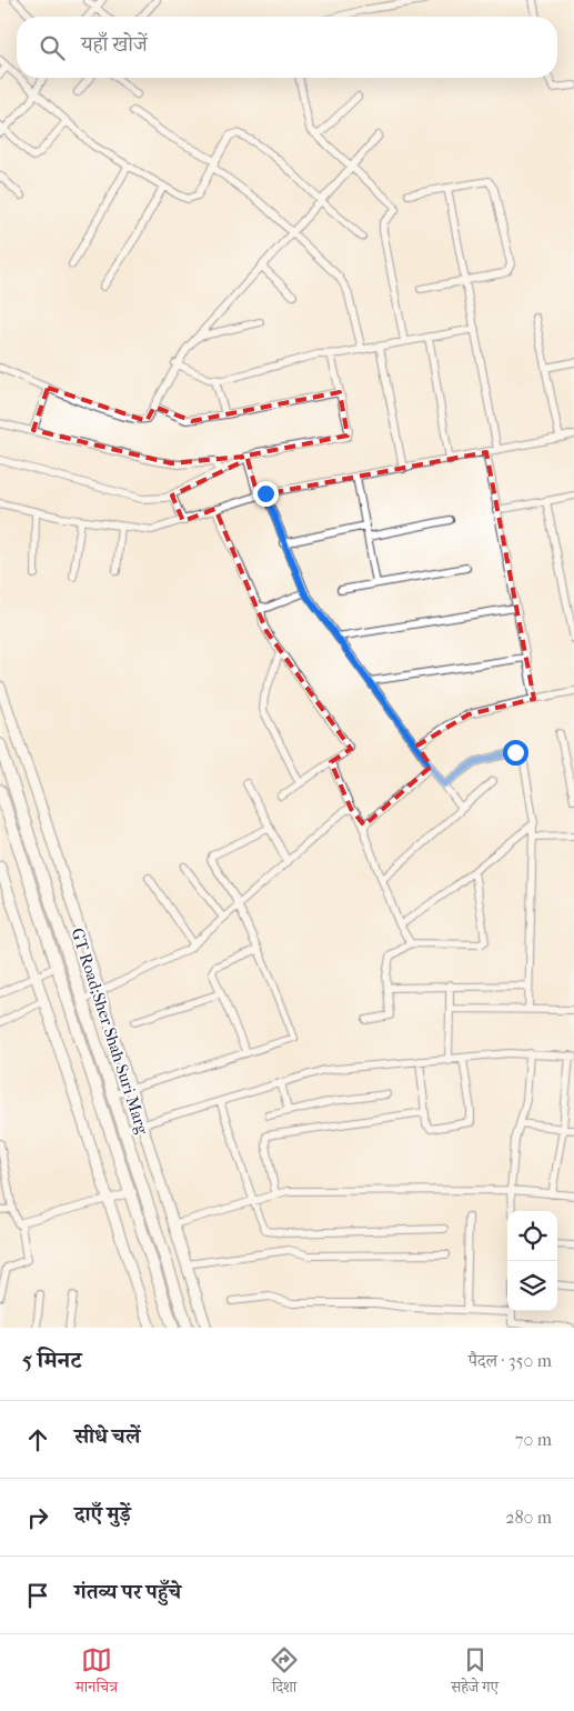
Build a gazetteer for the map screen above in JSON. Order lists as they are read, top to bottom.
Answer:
{
  "streets": {
    "main road": ["GT Road;Sher Shah Suri Marg"]
  },
  "page": {
    "search": "यहाँ खोजें",
    "heading": ["5 मिनट", "पैदल · 350 m"],
    "list": [
      ["सीधे चलें", "70 m"],
      ["दाएँ मुड़ें", "280 m"],
      "गंतव्य पर पहुँचे"
    ],
    "nav": ["मानचित्र", "दिशा", "सहेजे गए"]
  }
}
